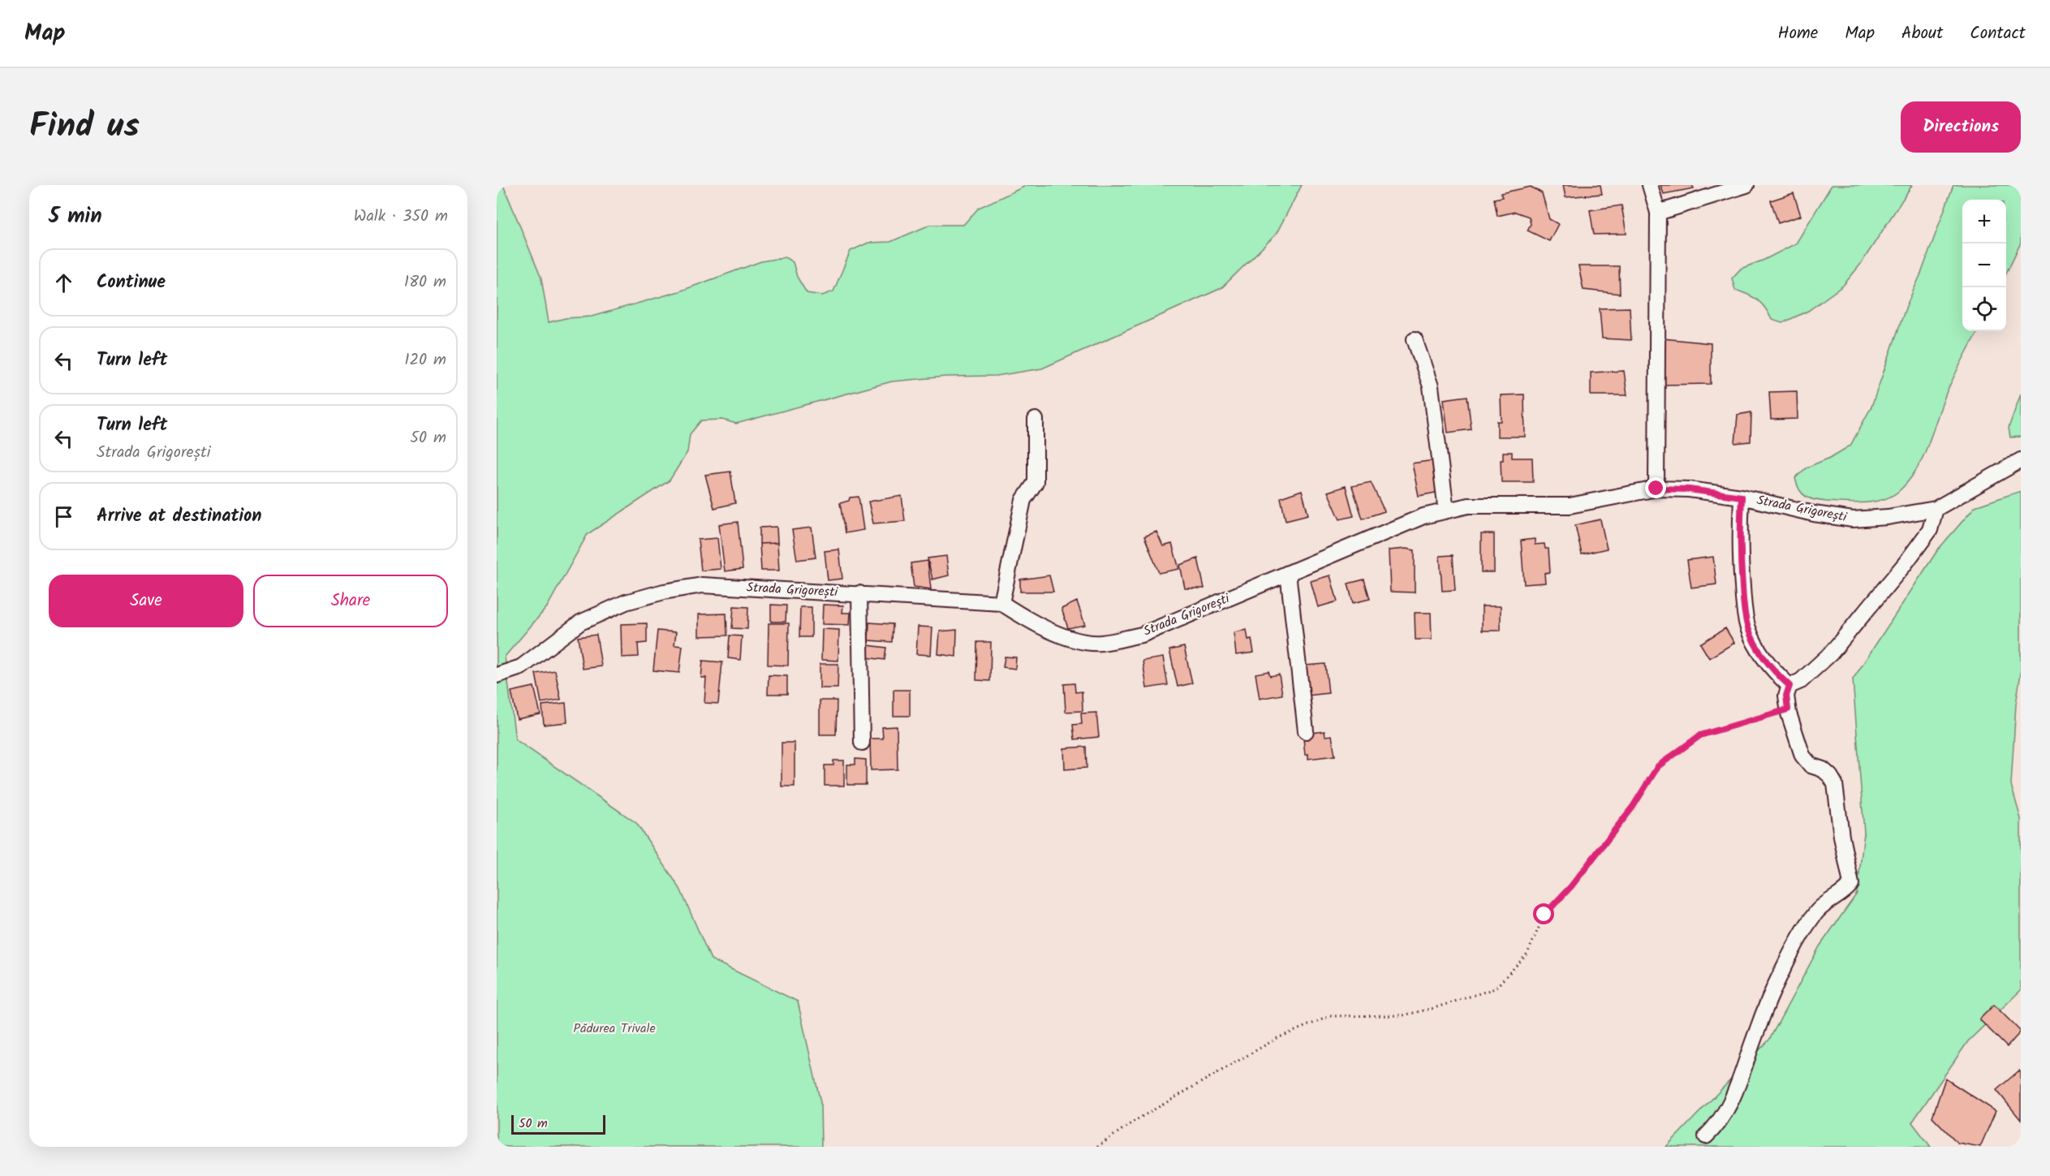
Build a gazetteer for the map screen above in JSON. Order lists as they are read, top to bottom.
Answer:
{
  "streets": {
    "street": ["Strada Grigorești"]
  },
  "parks": ["Pădurea Trivale"],
  "scale_bar": "50 m",
  "page": {
    "header": "Map",
    "nav": [
      "Home",
      "Map",
      "About",
      "Contact"
    ],
    "title": "Find us",
    "buttons": [
      "Directions",
      ["Save", "Share"]
    ],
    "heading": ["5 min", "Walk · 350 m"],
    "map_buttons": ["+", "−"],
    "list": [
      ["Continue", "180 m"],
      ["Turn left", "120 m"],
      ["Turn left", "Strada Grigorești", "50 m"],
      "Arrive at destination"
    ],
    "scale": "50 m"
  }
}
